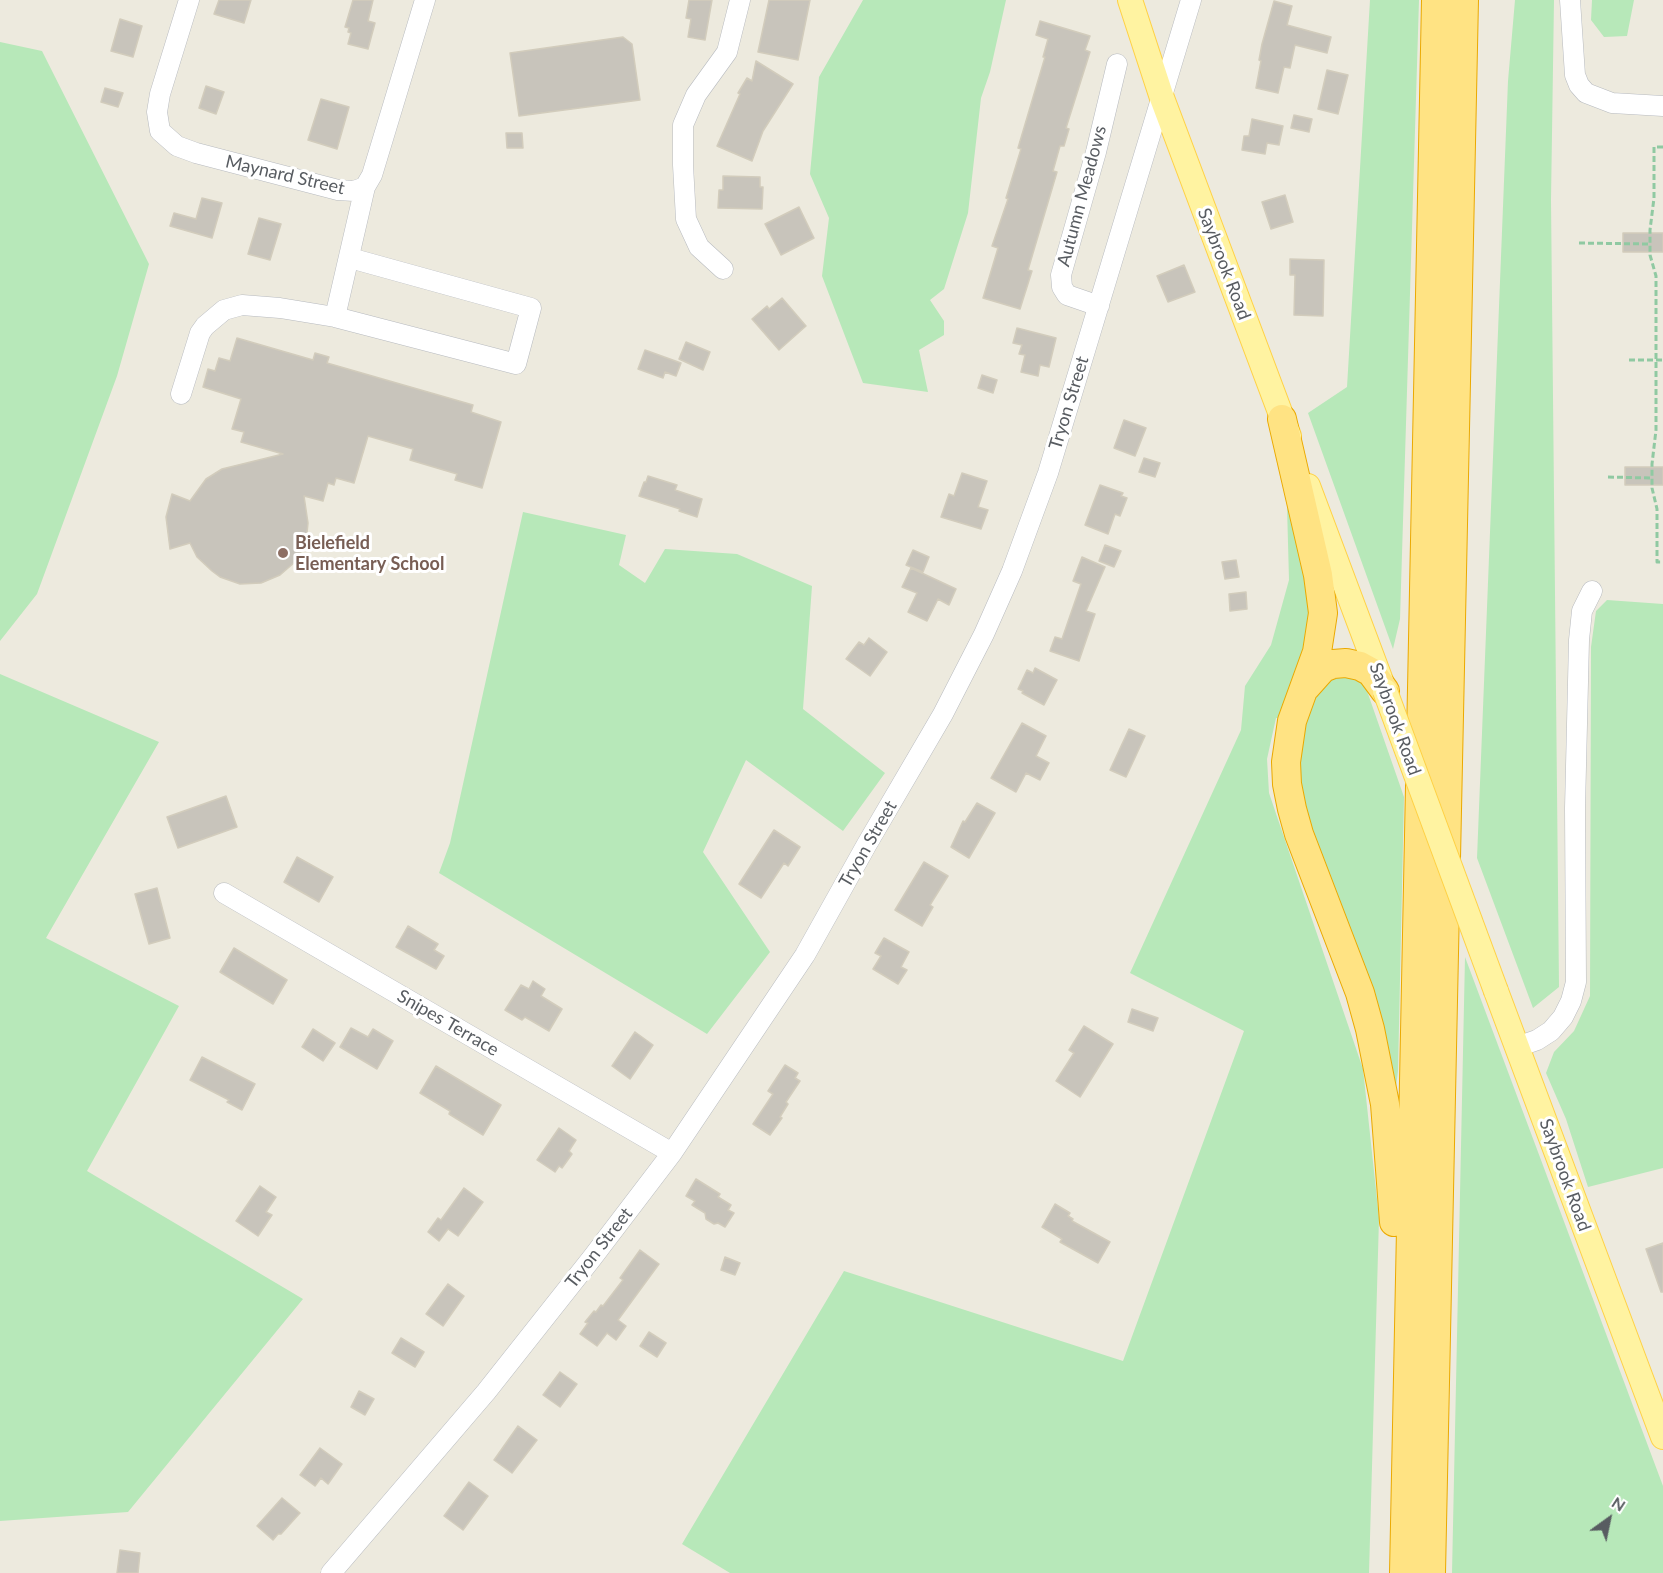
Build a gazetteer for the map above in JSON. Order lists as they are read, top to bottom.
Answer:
{
  "streets": {
    "main road": ["Saybrook Road"],
    "street": [
      "Maynard Street",
      "Autumn Meadows",
      "Tryon Street",
      "Snipes Terrace"
    ]
  },
  "crossings": [
    ["Autumn Meadows", "Tryon Street"],
    ["Saybrook Road", "Tryon Street"],
    ["Tryon Street", "Snipes Terrace"]
  ],
  "places": ["Bielefield Elementary School"],
  "north": "top right"
}
